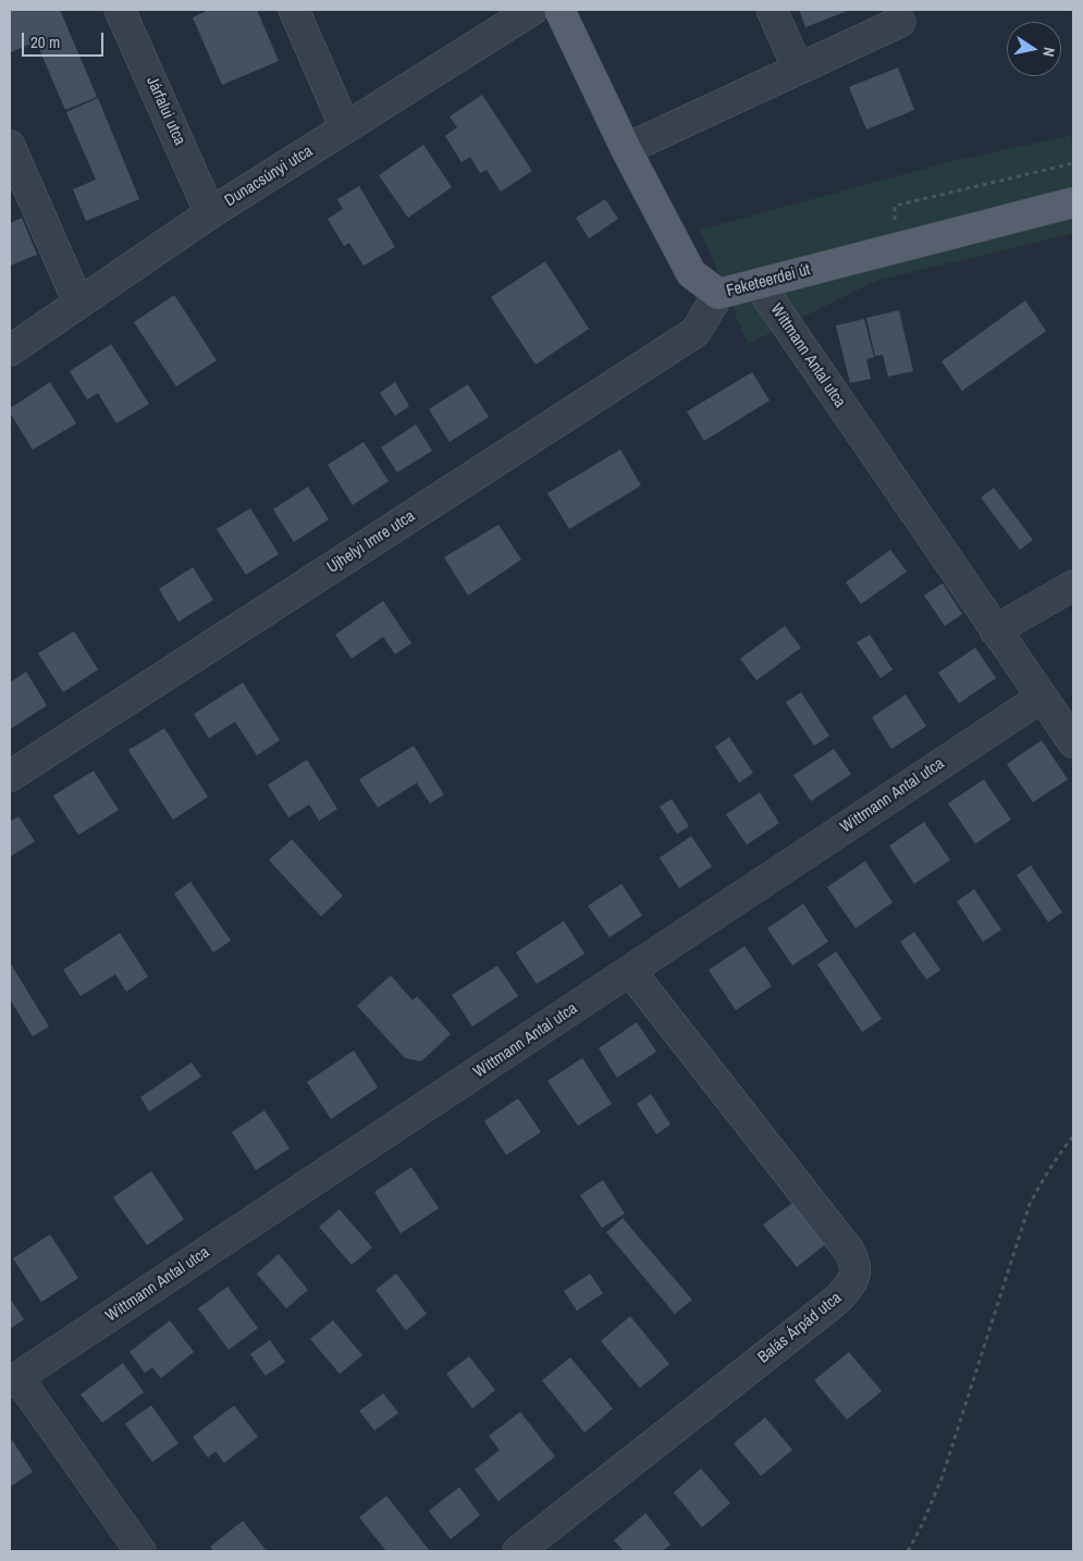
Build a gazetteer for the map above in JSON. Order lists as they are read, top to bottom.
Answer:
{
  "streets": {
    "main road": ["Feketeerdei út"],
    "street": [
      "Járfalui utca",
      "Dunacsúnyi utca",
      "Wittmann Antal utca",
      "Ujhelyi Imre utca",
      "Balás Árpád utca"
    ]
  },
  "crossings": [
    ["Járfalui utca", "Dunacsúnyi utca"],
    ["Feketeerdei út", "Wittmann Antal utca"],
    ["Feketeerdei út", "Ujhelyi Imre utca"],
    ["Wittmann Antal utca", "Balás Árpád utca"]
  ],
  "scale_bar": "20 m",
  "north": "right"
}
